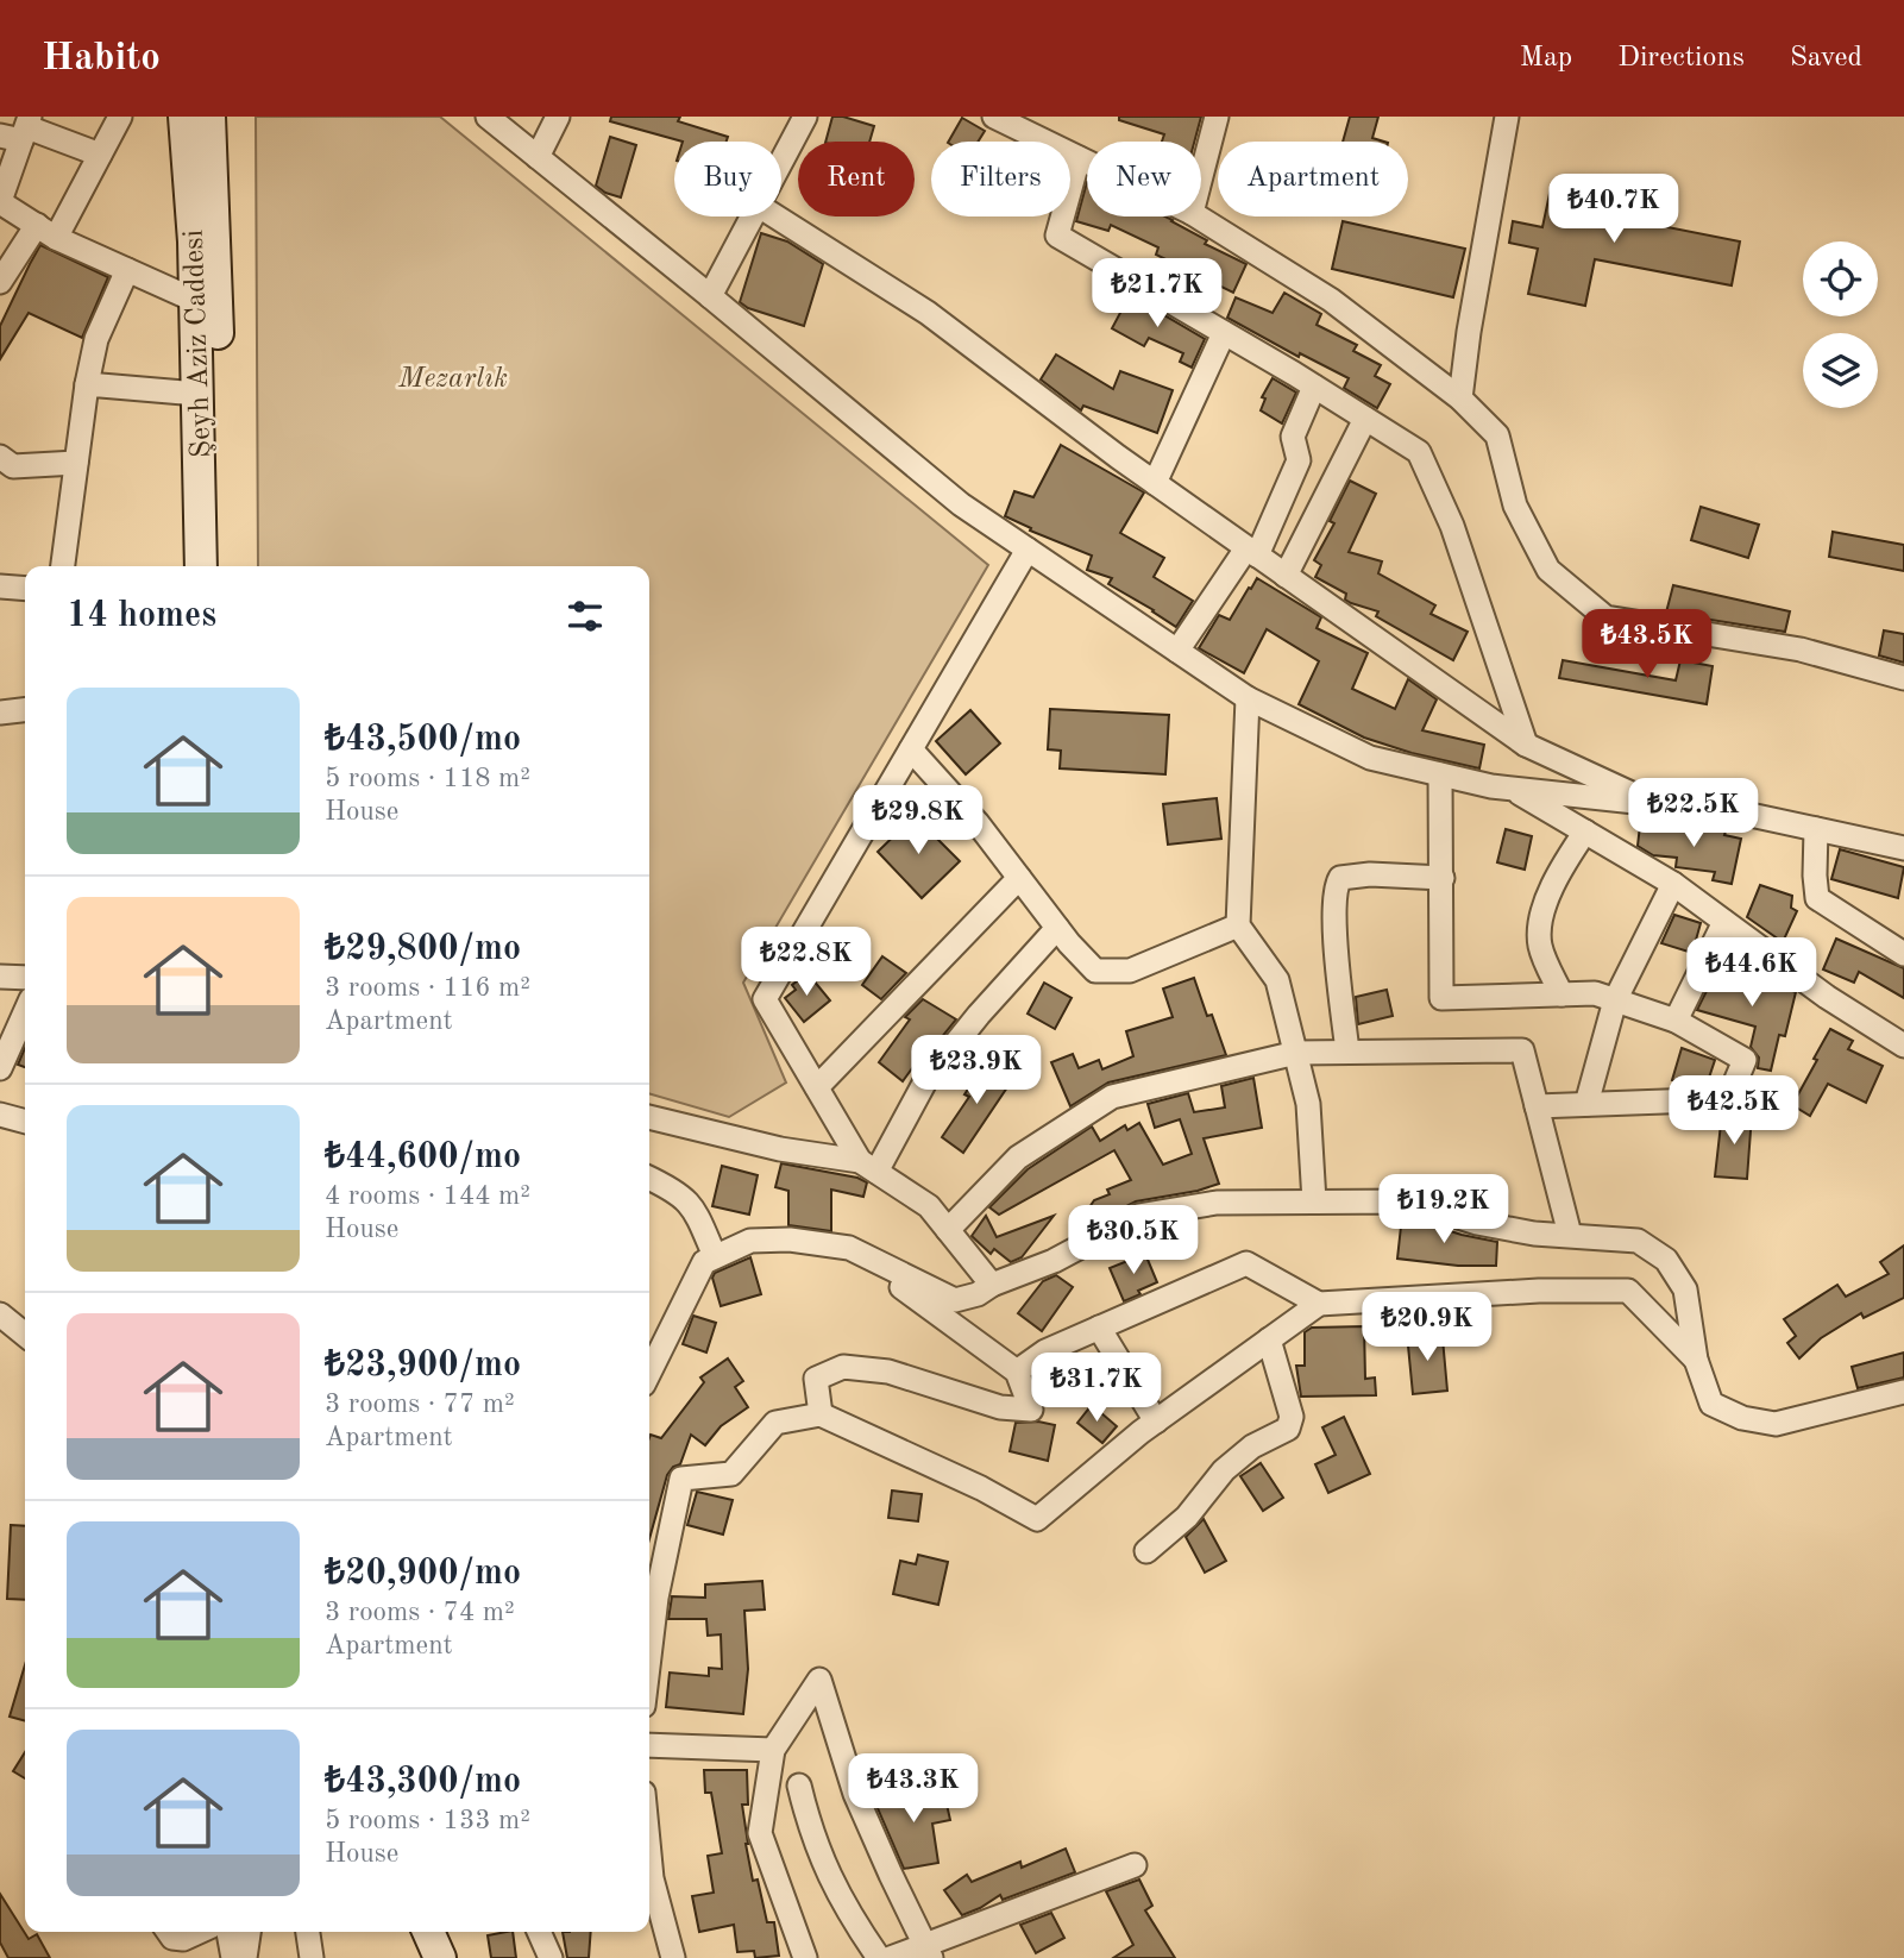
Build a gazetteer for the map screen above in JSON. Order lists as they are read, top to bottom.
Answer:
{
  "streets": {
    "main road": ["Şeyh Aziz Caddesi"]
  },
  "parks": ["Mezarlık"],
  "page": {
    "header": "Habito",
    "nav": ["Map", "Directions", "Saved"],
    "chip": [
      "Buy",
      "Rent",
      "Filters",
      "New",
      "Apartment"
    ],
    "price": [
      "₺40.7K",
      "₺21.7K",
      "₺43.5K",
      "₺22.5K",
      "₺29.8K",
      "₺22.8K",
      "₺44.6K",
      "₺23.9K",
      "₺42.5K",
      "₺19.2K",
      "₺30.5K",
      "₺20.9K",
      "₺31.7K",
      "₺43.3K"
    ],
    "heading": "14 homes",
    "list": [
      {
        "name": "₺43,500/mo",
        "note": "5 rooms · 118 m² · House"
      },
      {
        "name": "₺29,800/mo",
        "note": "3 rooms · 116 m² · Apartment"
      },
      {
        "name": "₺44,600/mo",
        "note": "4 rooms · 144 m² · House"
      },
      {
        "name": "₺23,900/mo",
        "note": "3 rooms · 77 m² · Apartment"
      },
      {
        "name": "₺20,900/mo",
        "note": "3 rooms · 74 m² · Apartment"
      },
      {
        "name": "₺43,300/mo",
        "note": "5 rooms · 133 m² · House"
      }
    ]
  }
}
